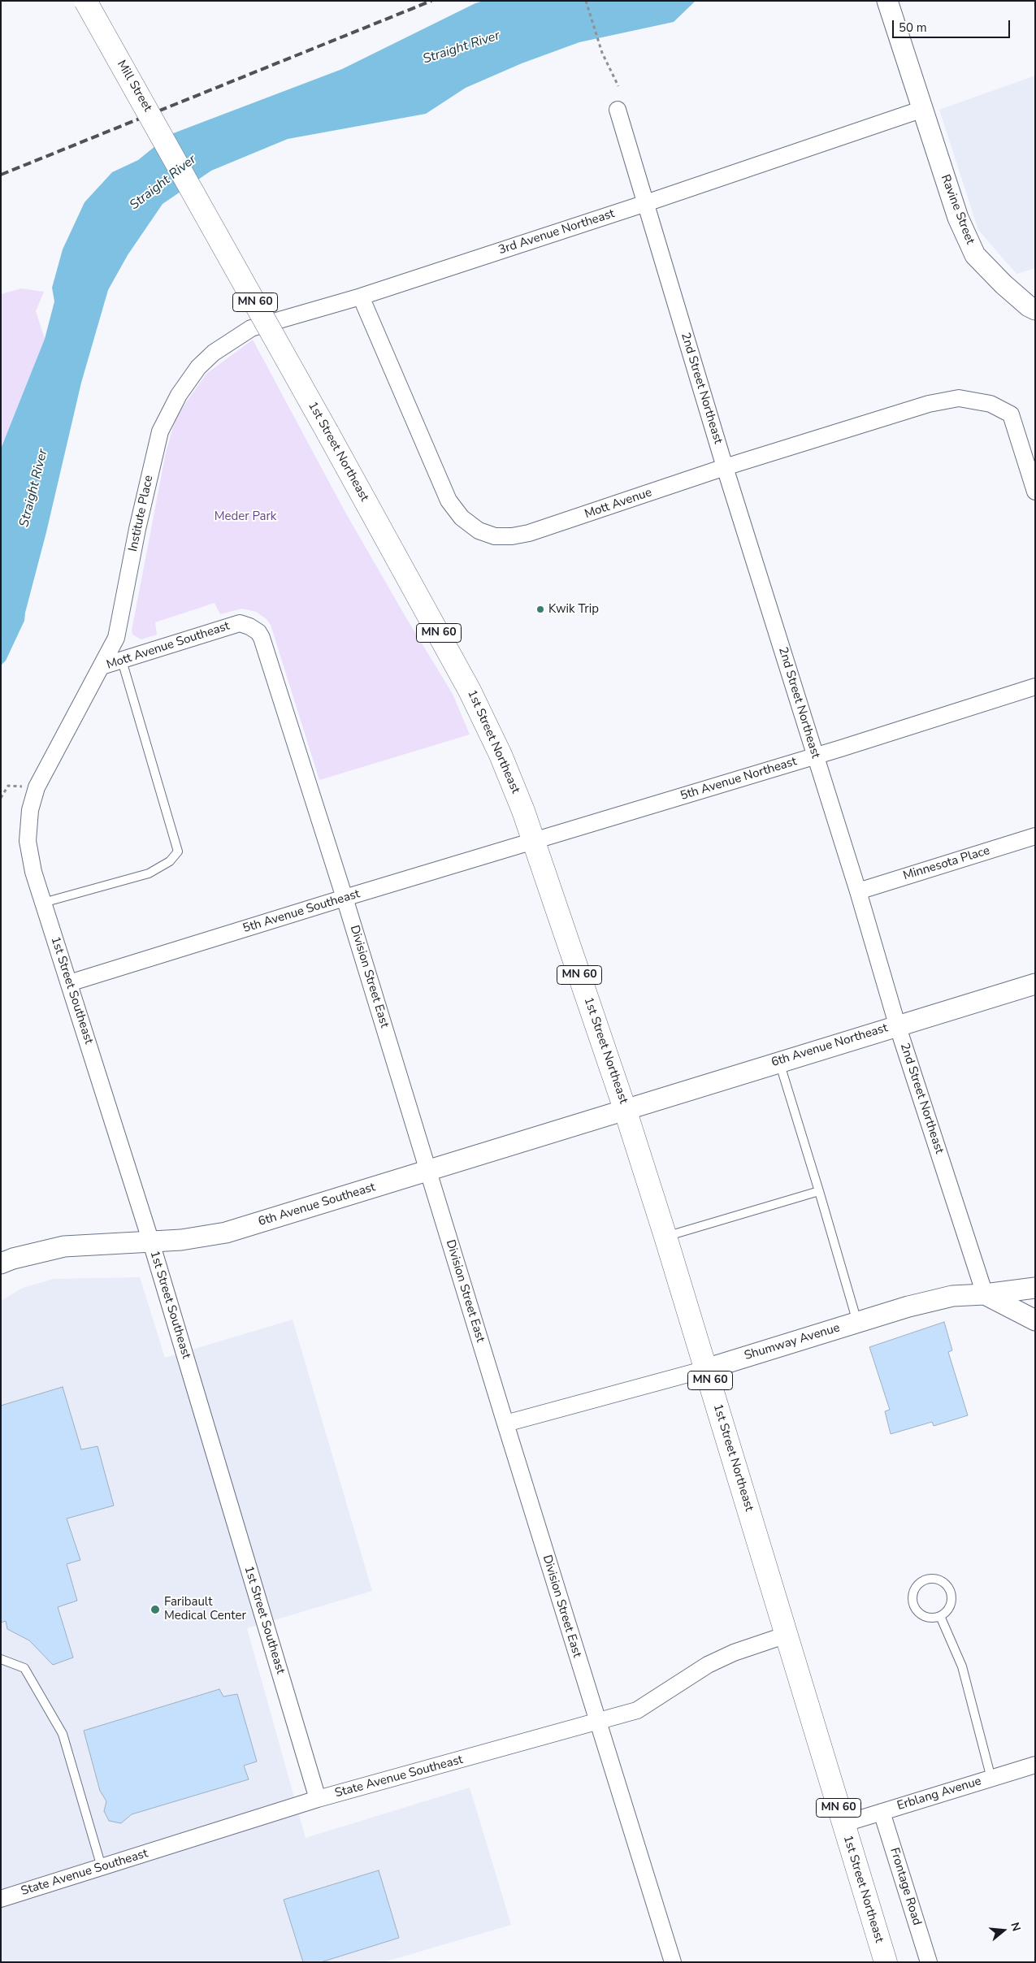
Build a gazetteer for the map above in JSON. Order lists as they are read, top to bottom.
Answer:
{
  "streets": {
    "main road": ["Mill Street", "MN 60", "1st Street Northeast"],
    "street": [
      "Ravine Street",
      "3rd Avenue Northeast",
      "2nd Street Northeast",
      "Mott Avenue",
      "Institute Place",
      "Mott Avenue Southeast",
      "5th Avenue Northeast",
      "Minnesota Place",
      "5th Avenue Southeast",
      "Division Street East",
      "1st Street Southeast",
      "6th Avenue Northeast",
      "6th Avenue Southeast",
      "Shumway Avenue",
      "State Avenue Southeast",
      "Erblang Avenue",
      "Frontage Road"
    ]
  },
  "crossings": [
    ["Mill Street", "1st Street Northeast"],
    ["Ravine Street", "3rd Avenue Northeast"],
    ["3rd Avenue Northeast", "2nd Street Northeast"],
    ["3rd Avenue Northeast", "Mott Avenue"],
    ["3rd Avenue Northeast", "Institute Place"],
    ["2nd Street Northeast", "Mott Avenue"],
    ["2nd Street Northeast", "5th Avenue Northeast"],
    ["2nd Street Northeast", "Minnesota Place"],
    ["2nd Street Northeast", "6th Avenue Northeast"],
    ["2nd Street Northeast", "Shumway Avenue"],
    ["1st Street Northeast", "5th Avenue Northeast"],
    ["1st Street Northeast", "5th Avenue Southeast"],
    ["1st Street Northeast", "6th Avenue Northeast"],
    ["1st Street Northeast", "6th Avenue Southeast"],
    ["1st Street Northeast", "Shumway Avenue"],
    ["1st Street Northeast", "State Avenue Southeast"],
    ["1st Street Northeast", "Erblang Avenue"],
    ["Institute Place", "Mott Avenue Southeast"],
    ["Mott Avenue Southeast", "Division Street East"],
    ["Mott Avenue Southeast", "1st Street Southeast"],
    ["5th Avenue Northeast", "5th Avenue Southeast"],
    ["5th Avenue Southeast", "Division Street East"],
    ["5th Avenue Southeast", "1st Street Southeast"],
    ["Division Street East", "6th Avenue Southeast"],
    ["Division Street East", "Shumway Avenue"],
    ["Division Street East", "State Avenue Southeast"],
    ["1st Street Southeast", "6th Avenue Southeast"],
    ["1st Street Southeast", "State Avenue Southeast"],
    ["6th Avenue Northeast", "6th Avenue Southeast"],
    ["Erblang Avenue", "Frontage Road"]
  ],
  "water": ["Straight River"],
  "parks": ["Meder Park"],
  "places": ["Kwik Trip", "Faribault Medical Center"],
  "scale_bar": "50 m",
  "north": "right"
}
